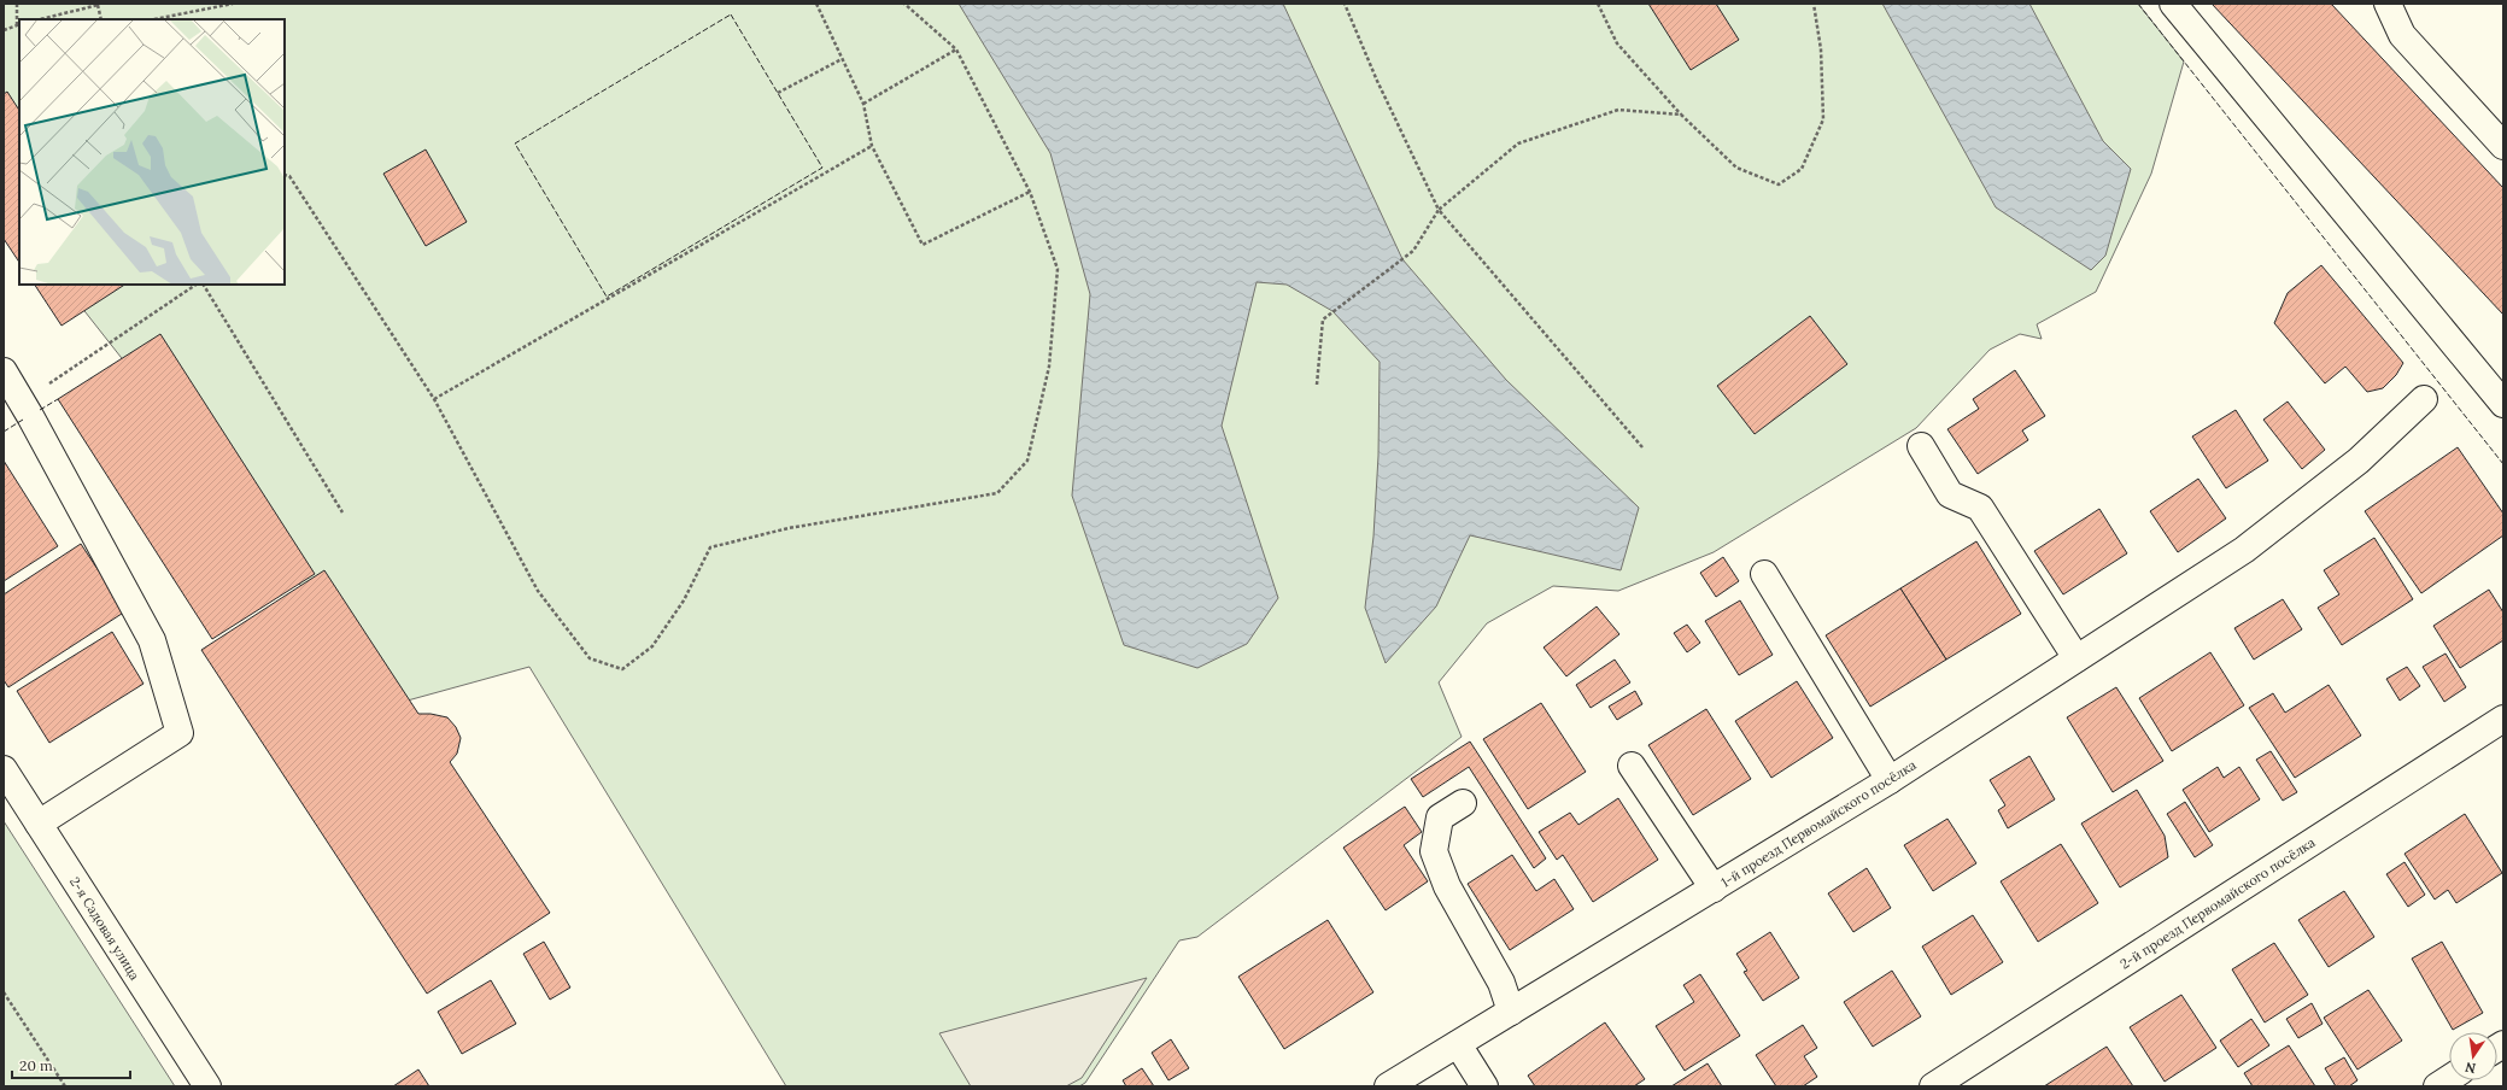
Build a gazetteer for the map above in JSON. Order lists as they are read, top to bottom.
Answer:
{
  "streets": {
    "street": ["1-й проезд Первомайского посёлка", "2-й проезд Первомайского посёлка", "2-я Садовая улица"]
  },
  "scale_bar": "20 m",
  "north": "bottom"
}
